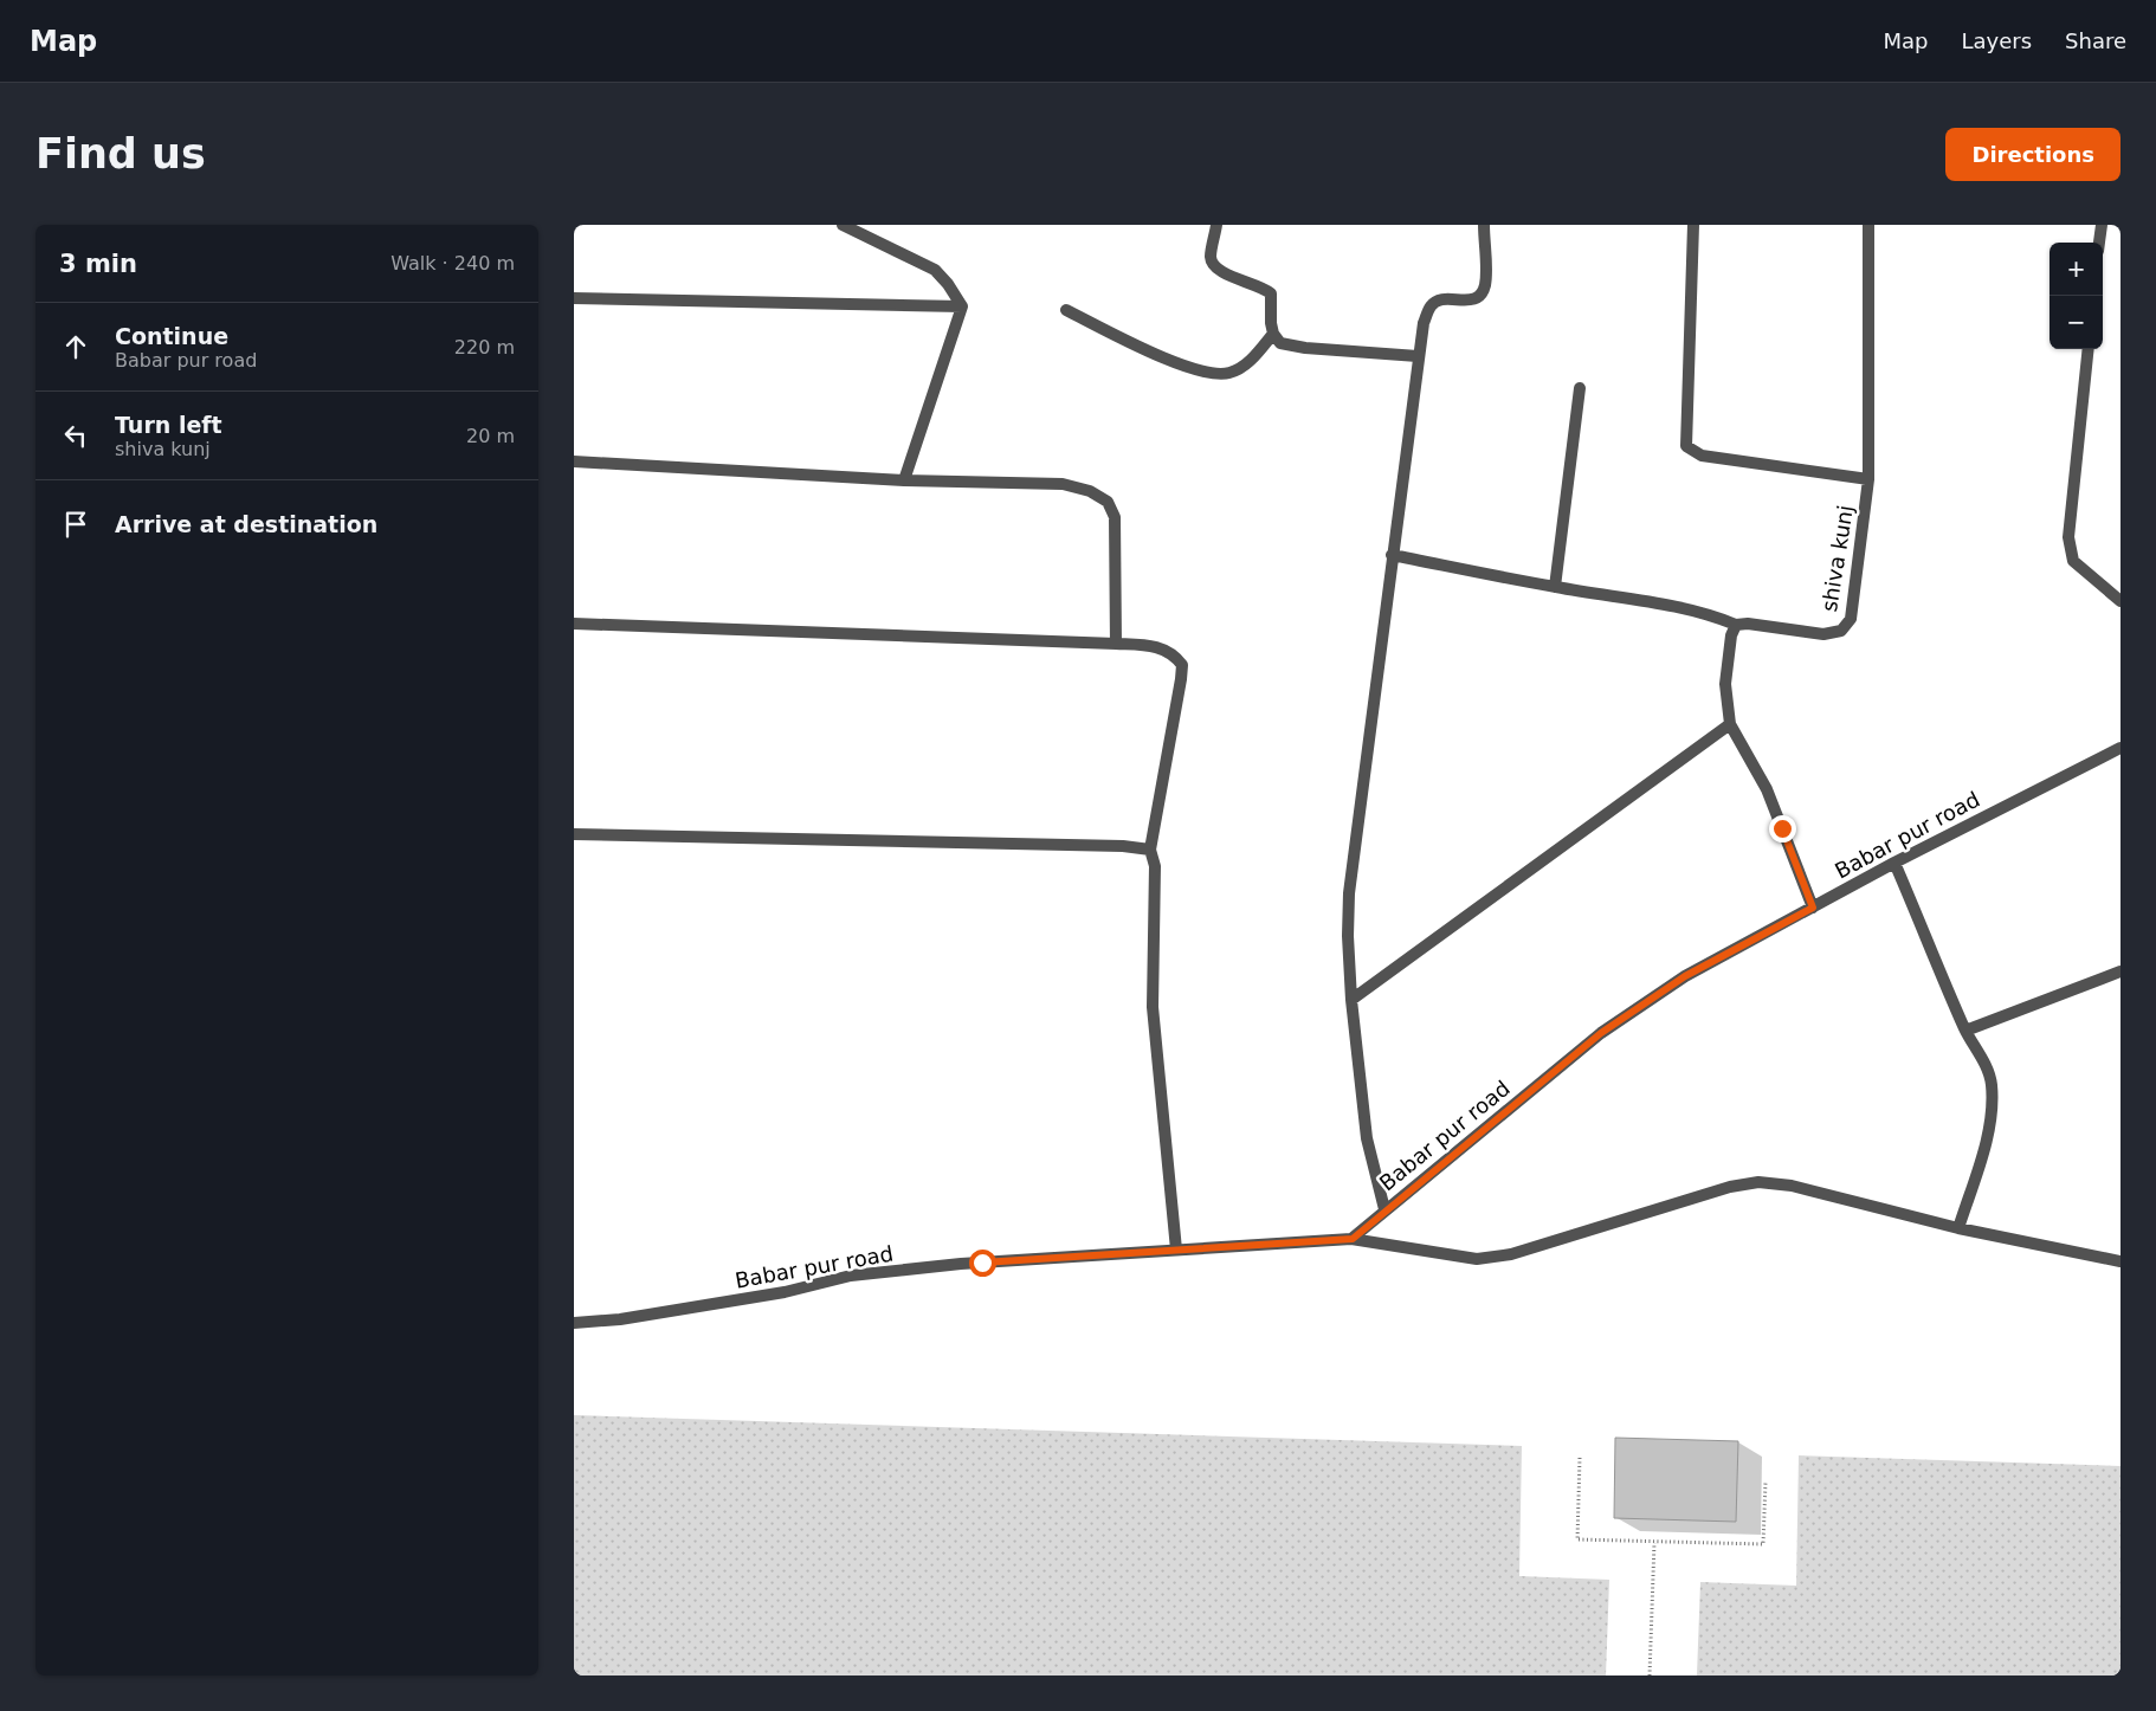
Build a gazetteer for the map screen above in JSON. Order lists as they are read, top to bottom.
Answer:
{
  "streets": {
    "street": ["shiva kunj", "Babar pur road"]
  },
  "page": {
    "header": "Map",
    "nav": ["Map", "Layers", "Share"],
    "buttons": "Directions",
    "title": "Find us",
    "heading": ["3 min", "Walk · 240 m"],
    "map_buttons": ["+", "−"],
    "list": [
      ["Continue", "Babar pur road", "220 m"],
      ["Turn left", "shiva kunj", "20 m"],
      "Arrive at destination"
    ]
  }
}
